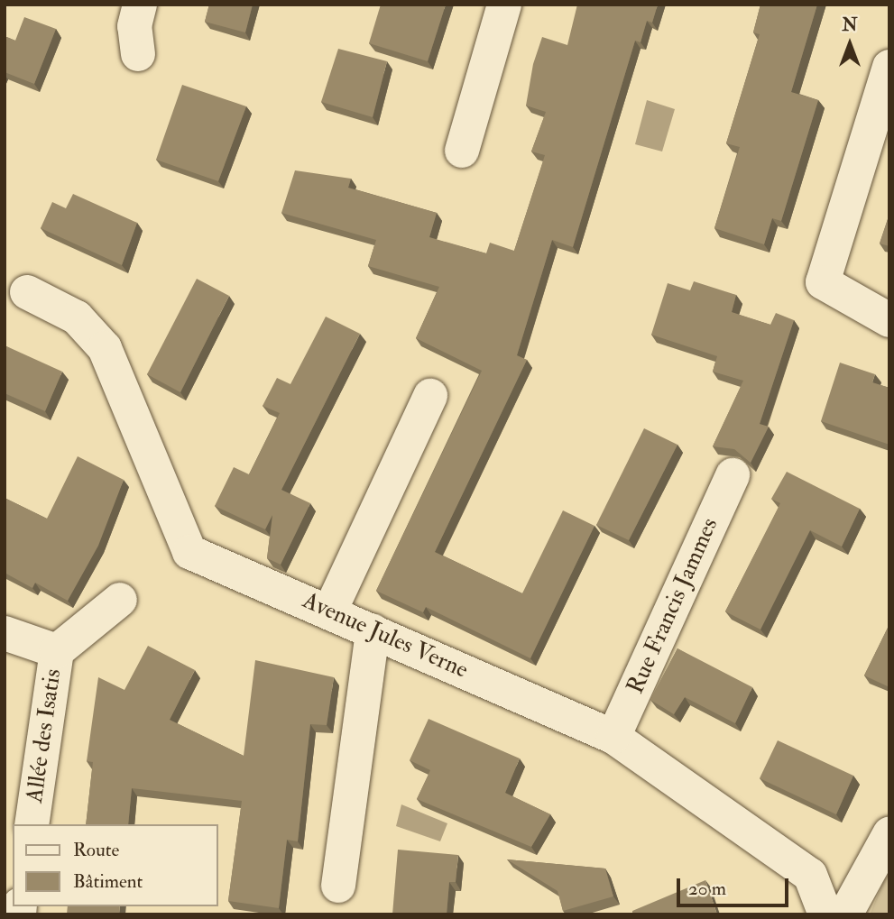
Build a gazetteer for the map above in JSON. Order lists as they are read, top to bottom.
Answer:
{
  "streets": {
    "street": ["Rue Francis Jammes", "Avenue Jules Verne", "Allée des Isatis"]
  },
  "crossings": [
    ["Rue Francis Jammes", "Avenue Jules Verne"]
  ],
  "legend": ["Route", "Bâtiment"],
  "scale_bar": "20 m",
  "north": "top"
}
